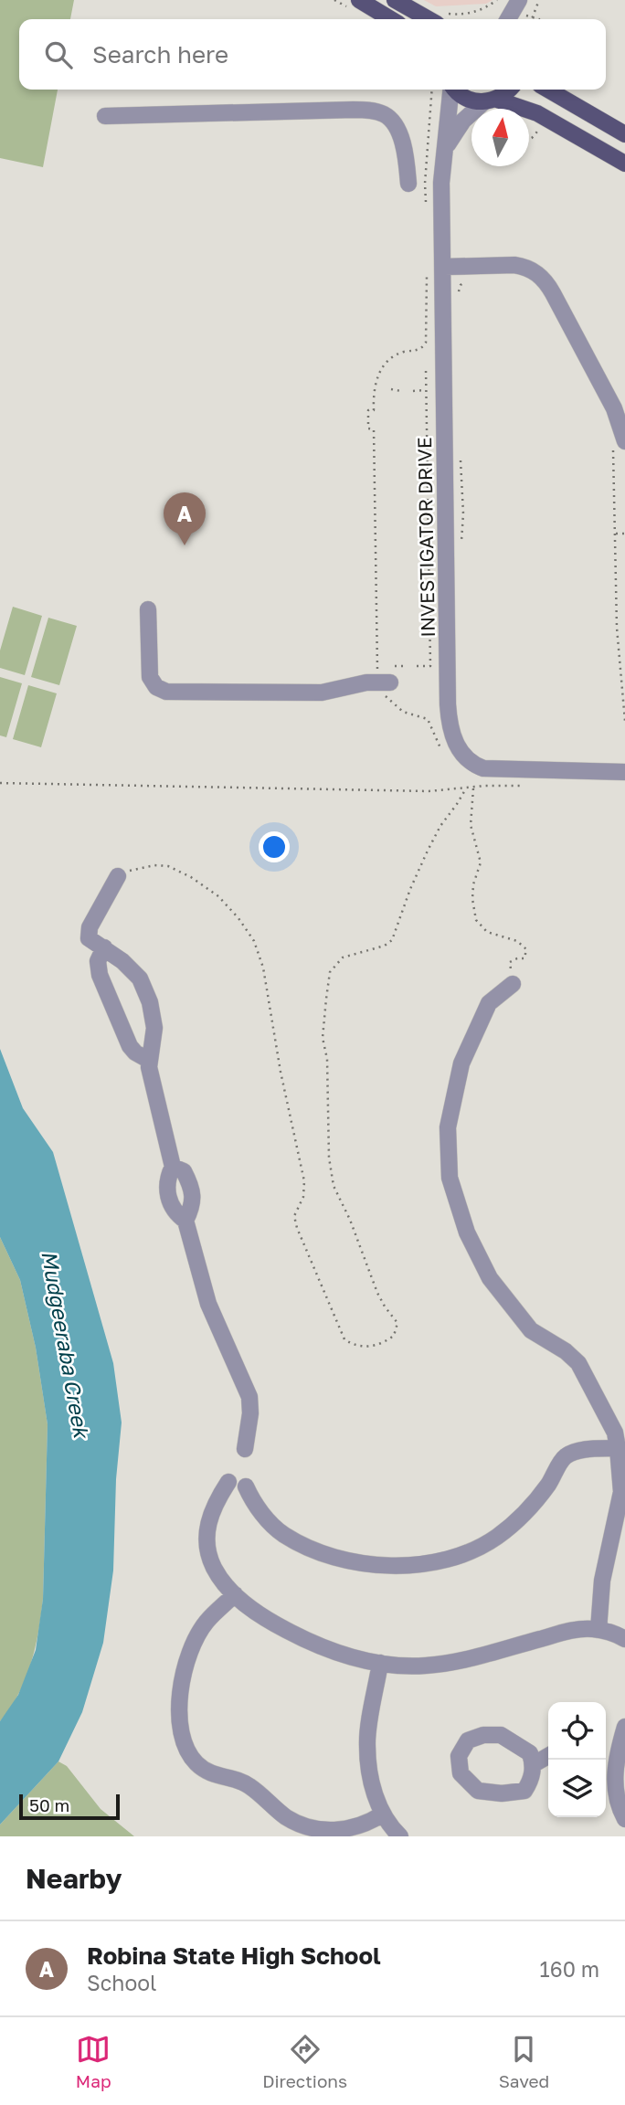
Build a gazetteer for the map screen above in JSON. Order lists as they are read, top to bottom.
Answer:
{
  "streets": {
    "street": ["INVESTIGATOR DRIVE"]
  },
  "water": ["Mudgeeraba Creek"],
  "scale_bar": "50 m",
  "north": "top",
  "page": {
    "search": "Search here",
    "pins": "A",
    "scale": "50 m",
    "heading": "Nearby",
    "list": [
      {
        "mark": "A",
        "name": "Robina State High School",
        "note": "School",
        "value": "160 m"
      }
    ],
    "nav": ["Map", "Directions", "Saved"]
  }
}
